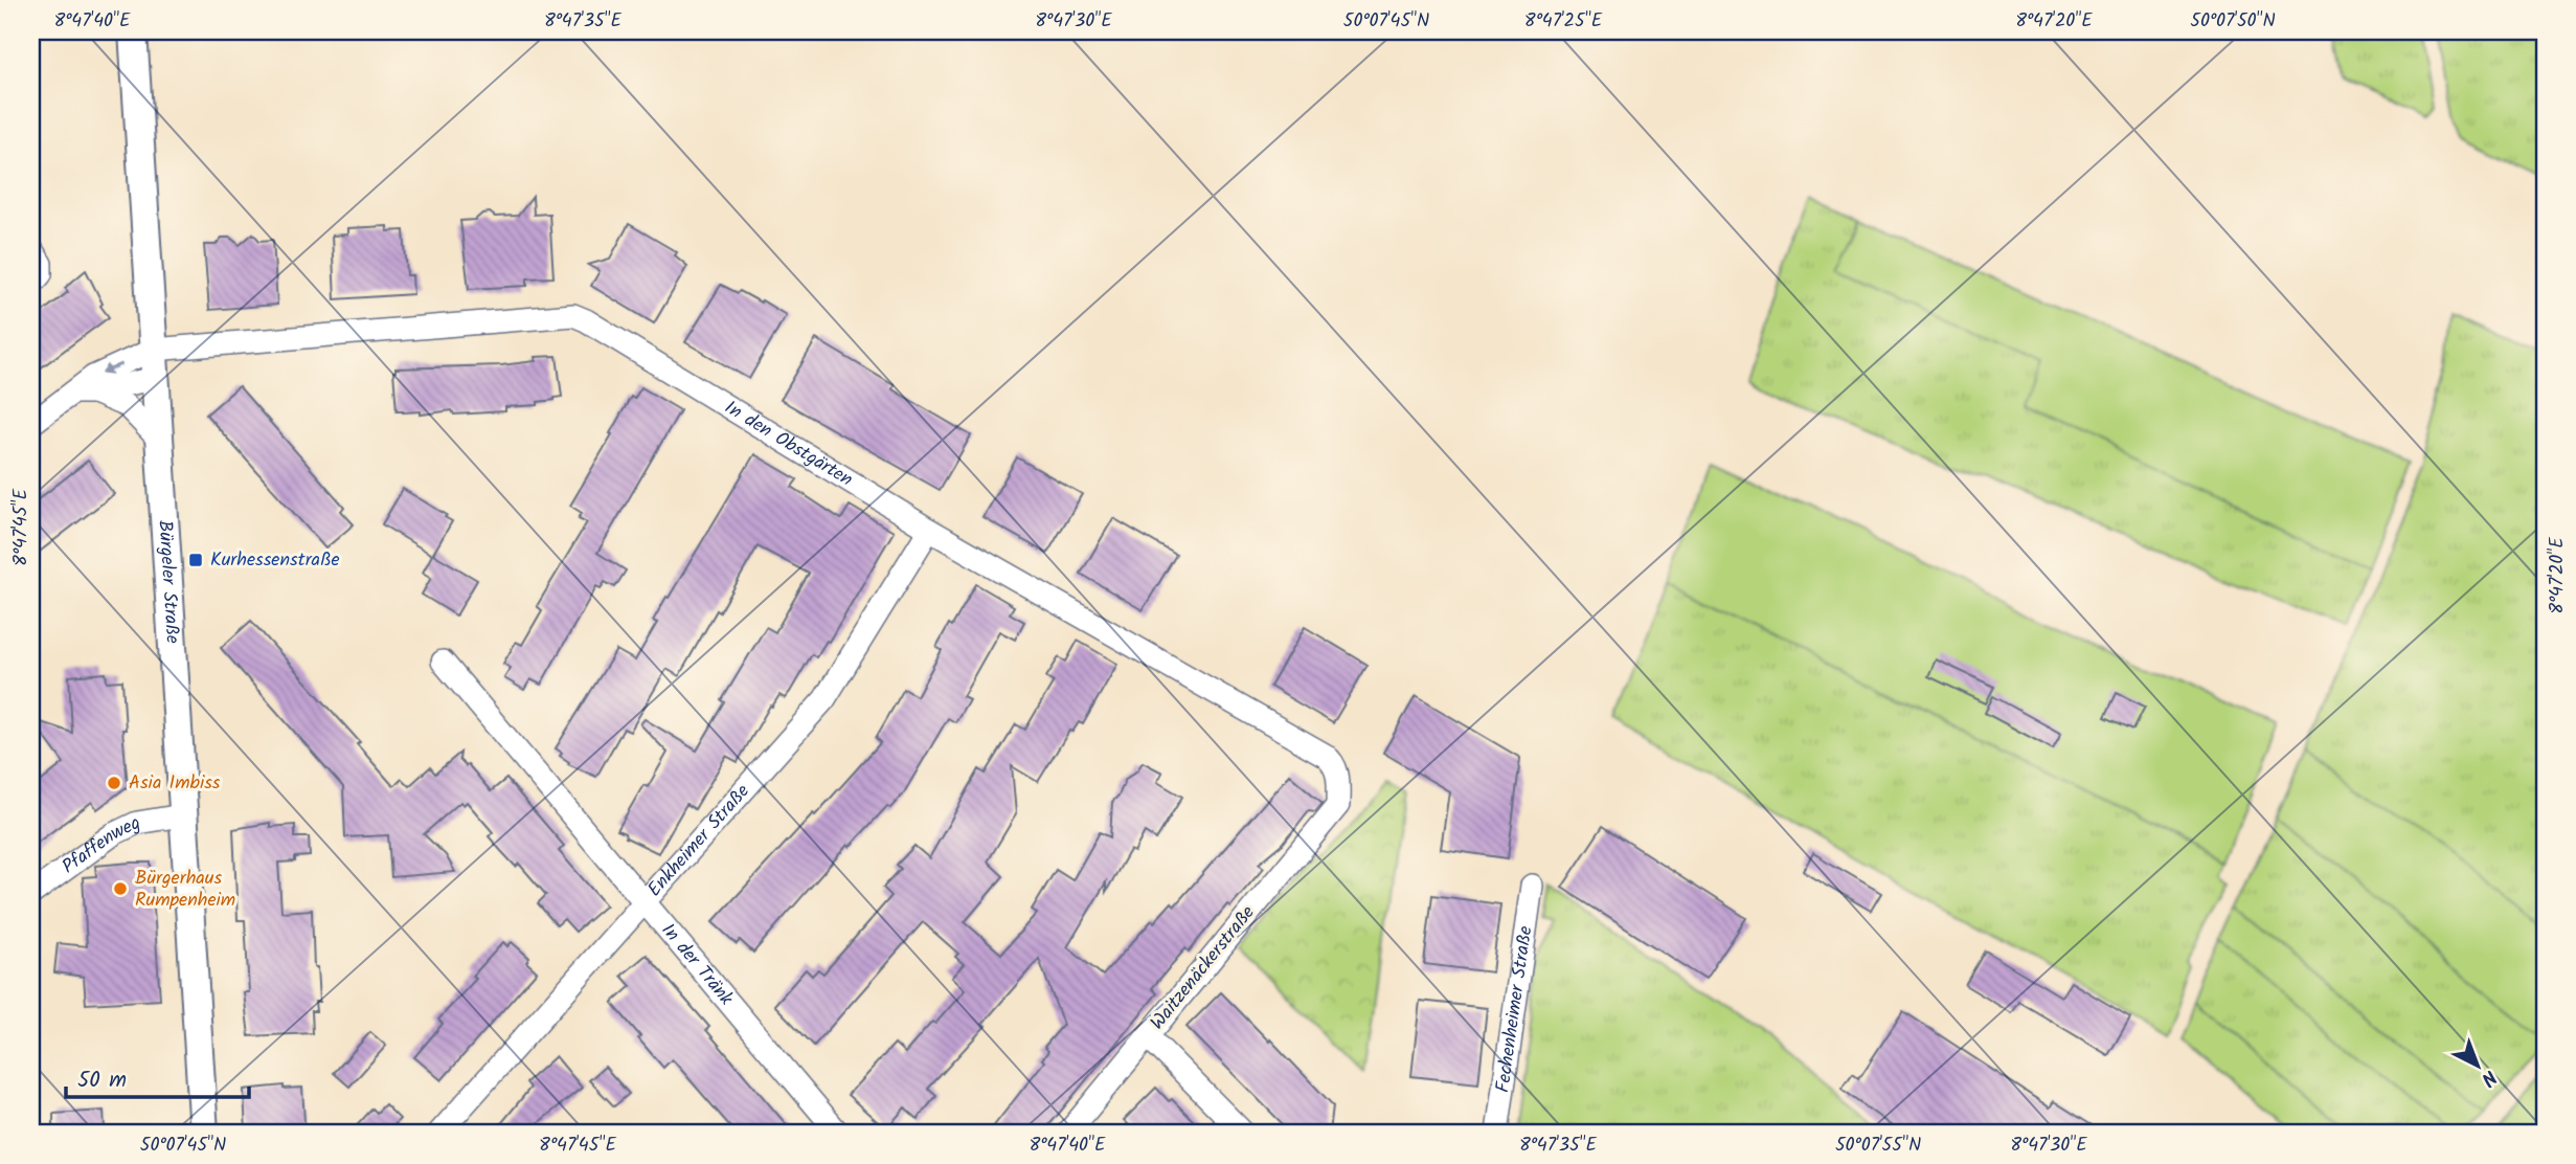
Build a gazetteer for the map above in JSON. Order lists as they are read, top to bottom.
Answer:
{
  "streets": {
    "street": [
      "In den Obstgärten",
      "Bürgeler Straße",
      "Enkheimer Straße",
      "Pfaffenweg",
      "In der Tränk",
      "Waitzenäckerstraße",
      "Fechenheimer Straße"
    ]
  },
  "crossings": [
    ["In den Obstgärten", "Bürgeler Straße"],
    ["In den Obstgärten", "Enkheimer Straße"],
    ["In den Obstgärten", "Waitzenäckerstraße"],
    ["Bürgeler Straße", "Pfaffenweg"],
    ["Enkheimer Straße", "In der Tränk"]
  ],
  "places": {
    "transit": ["Kurhessenstraße"],
    "other": ["Asia Imbiss", "Bürgerhaus Rumpenheim"]
  },
  "scale_bar": "50 m",
  "north": "bottom right",
  "coordinates": [
    "8°47'40\"E",
    "8°47'35\"E",
    "8°47'30\"E",
    "50°07'45\"N",
    "8°47'25\"E",
    "8°47'20\"E",
    "50°07'50\"N",
    "8°47'45\"E",
    "50°07'55\"N"
  ]
}
